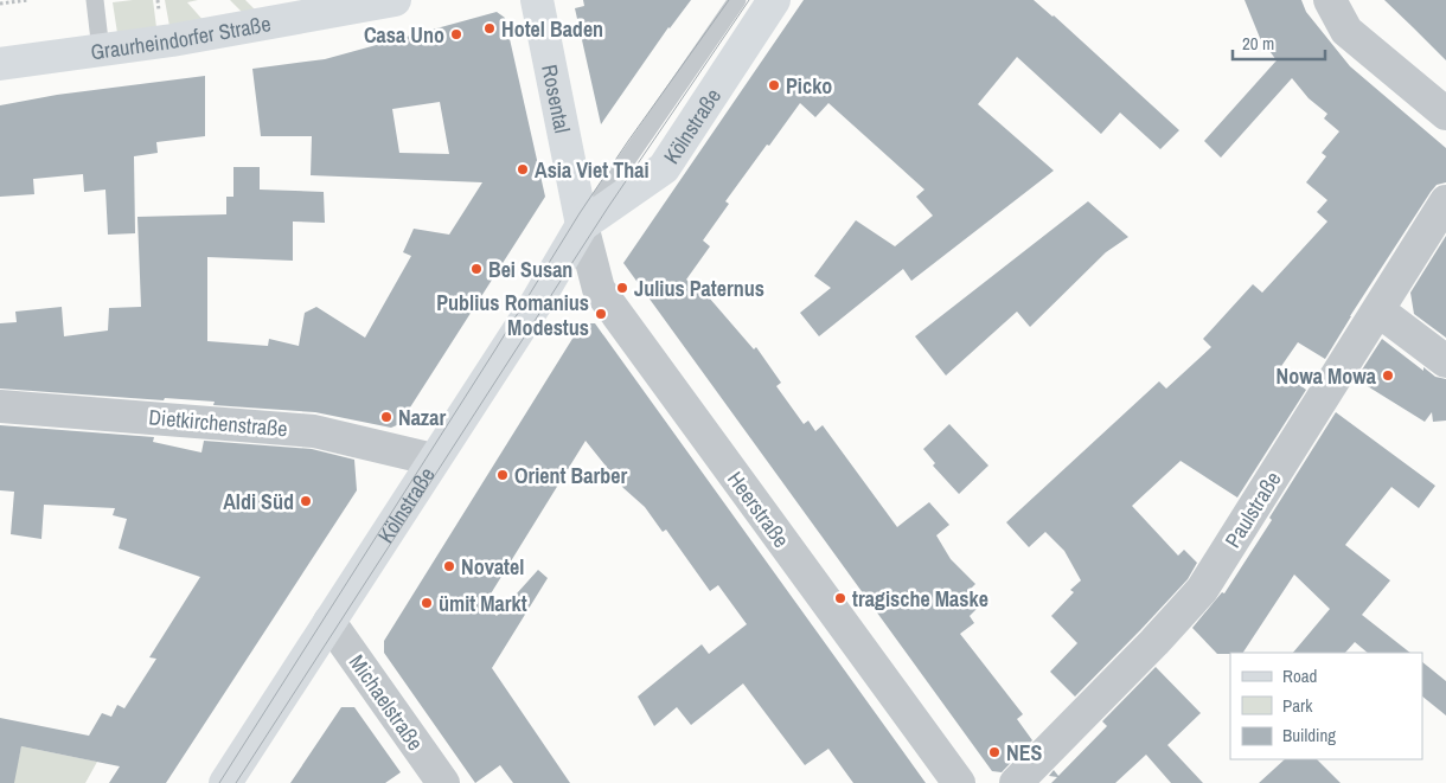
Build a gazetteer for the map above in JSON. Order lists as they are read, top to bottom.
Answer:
{
  "streets": {
    "street": [
      "Graurheindorfer Straße",
      "Rosental",
      "Kölnstraße",
      "Dietkirchenstraße",
      "Heerstraße",
      "Paulstraße",
      "Michaelstraße"
    ]
  },
  "crossings": [
    ["Rosental", "Kölnstraße"],
    ["Rosental", "Heerstraße"],
    ["Kölnstraße", "Dietkirchenstraße"],
    ["Kölnstraße", "Heerstraße"],
    ["Kölnstraße", "Michaelstraße"]
  ],
  "places": [
    "Hotel Baden",
    "Casa Uno",
    "Picko",
    "Asia Viet Thai",
    "Bei Susan",
    "Julius Paternus",
    "Publius Romanius Modestus",
    "Nowa Mowa",
    "Nazar",
    "Orient Barber",
    "Aldi Süd",
    "Novatel",
    "tragische Maske",
    "ümit Markt",
    "NES"
  ],
  "legend": ["Road", "Park", "Building"],
  "scale_bar": "20 m"
}
